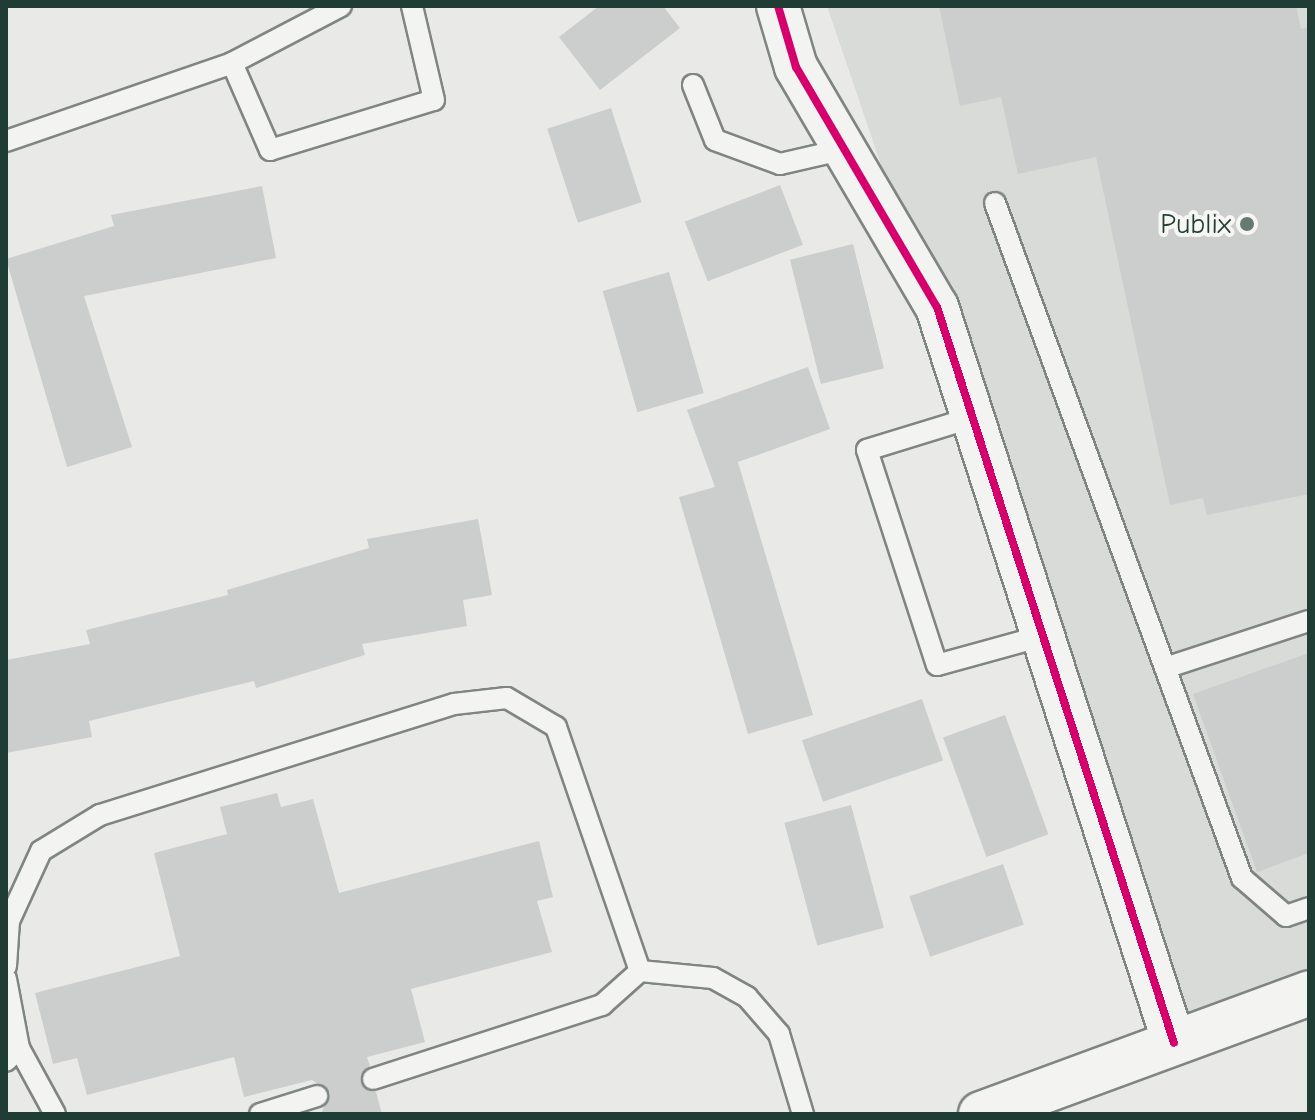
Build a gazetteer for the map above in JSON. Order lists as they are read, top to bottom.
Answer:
{
  "places": ["Publix"]
}
